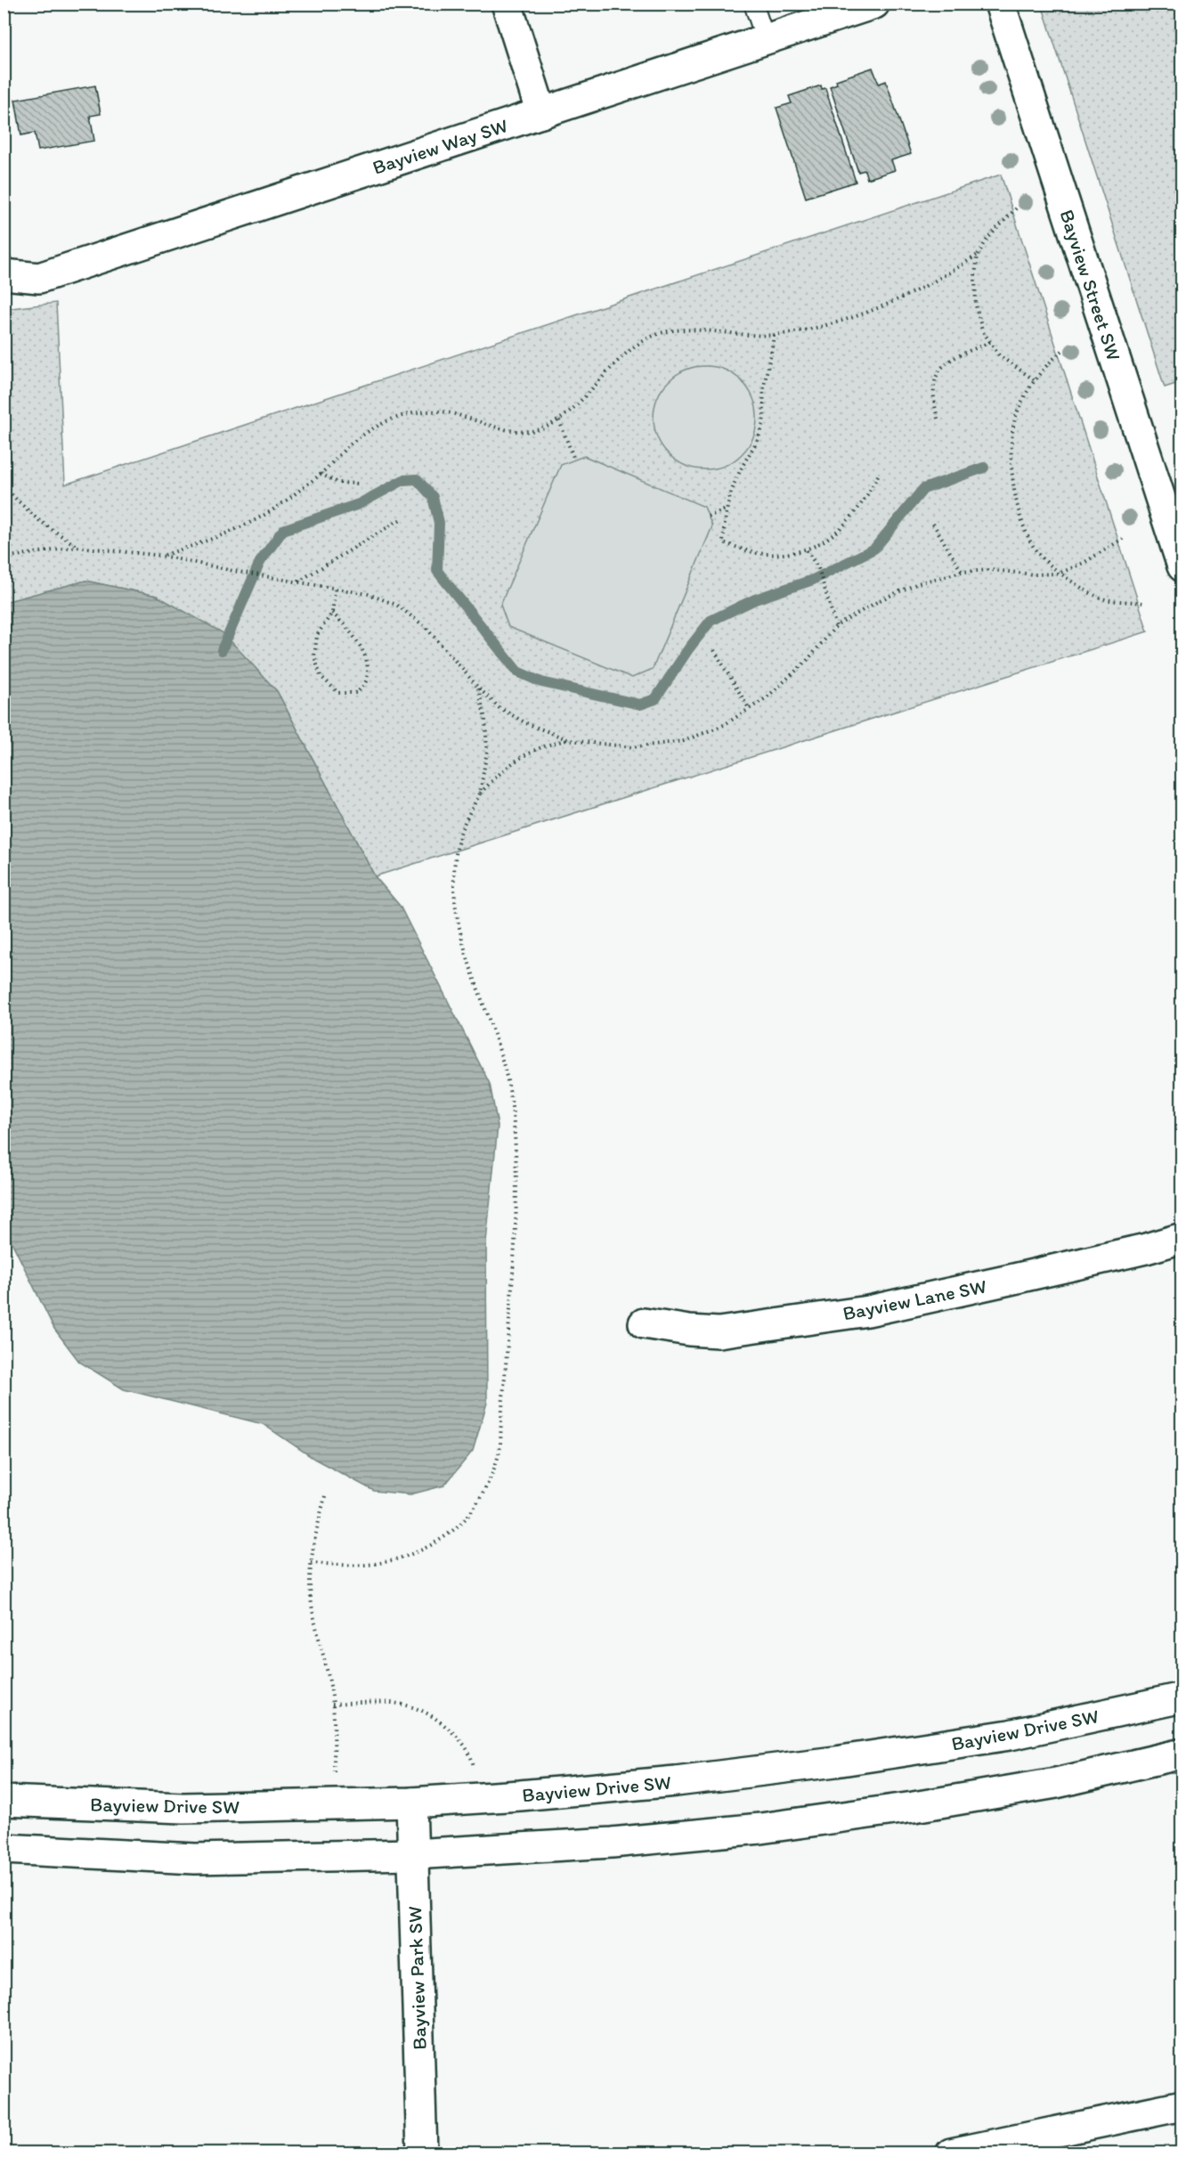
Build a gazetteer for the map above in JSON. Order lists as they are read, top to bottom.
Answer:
{
  "streets": {
    "street": [
      "Bayview Way SW",
      "Bayview Street SW",
      "Bayview Lane SW",
      "Bayview Drive SW",
      "Bayview Park SW"
    ]
  },
  "crossings": [
    ["Bayview Drive SW", "Bayview Park SW"]
  ]
}
